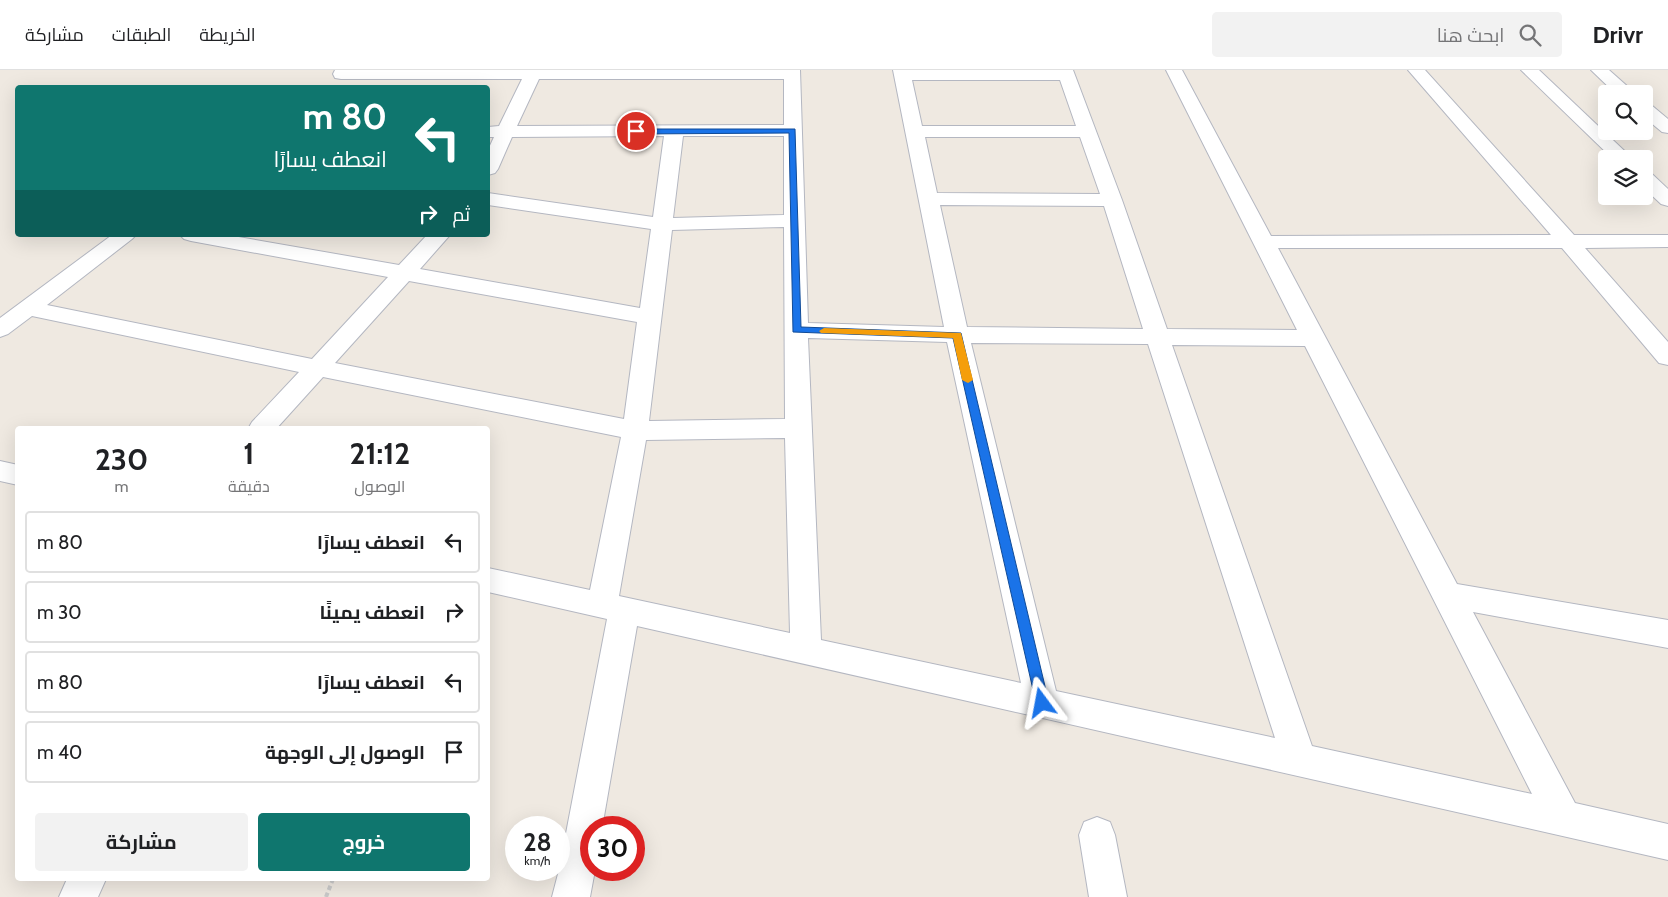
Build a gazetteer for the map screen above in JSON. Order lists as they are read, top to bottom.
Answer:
{
  "page": {
    "header": "Drivr",
    "search": "ابحث هنا",
    "nav": ["الخريطة", "الطبقات", "مشاركة"],
    "turn": ["80 m", "انعطف يسارًا"],
    "then": "ثم",
    "eta": [
      "21:12",
      "الوصول",
      "1",
      "دقيقة",
      "230",
      "m"
    ],
    "list": [
      {
        "name": "انعطف يسارًا",
        "value": "80 m"
      },
      {
        "name": "انعطف يمينًا",
        "value": "30 m"
      },
      {
        "name": "انعطف يسارًا",
        "value": "80 m"
      },
      {
        "name": "الوصول إلى الوجهة",
        "value": "40 m"
      }
    ],
    "buttons": ["خروج", "مشاركة"],
    "speed": "28 km/h",
    "limit": "30"
  }
}
